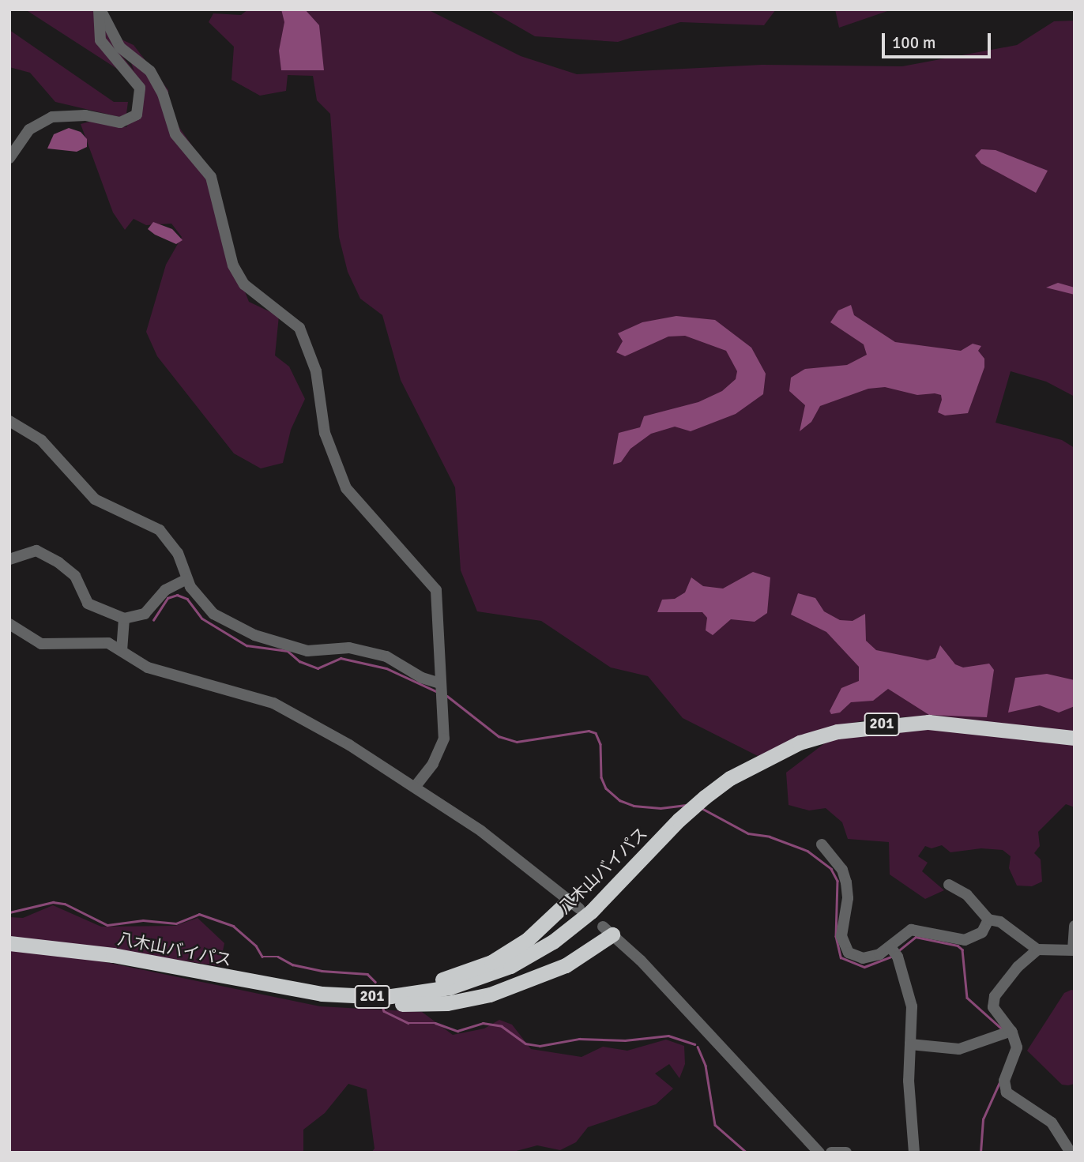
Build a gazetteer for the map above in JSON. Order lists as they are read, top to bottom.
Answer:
{
  "streets": {
    "highway": ["201", "八木山バイパス"]
  },
  "scale_bar": "100 m"
}
